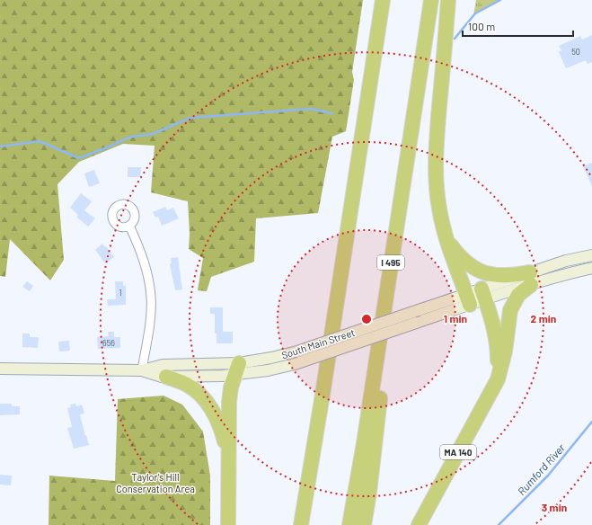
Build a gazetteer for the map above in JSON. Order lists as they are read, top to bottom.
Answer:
{
  "streets": {
    "highway": ["I 495", "MA 140"],
    "main road": ["South Main Street"]
  },
  "crossings": [
    ["South Main Street", "MA 140"]
  ],
  "water": ["Rumford River"],
  "parks": ["Taylor's Hill Conservation Area"],
  "house_numbers": ["50", "1", "656"],
  "scale_bar": "100 m",
  "rings": ["1 min", "2 min", "3 min"]
}
